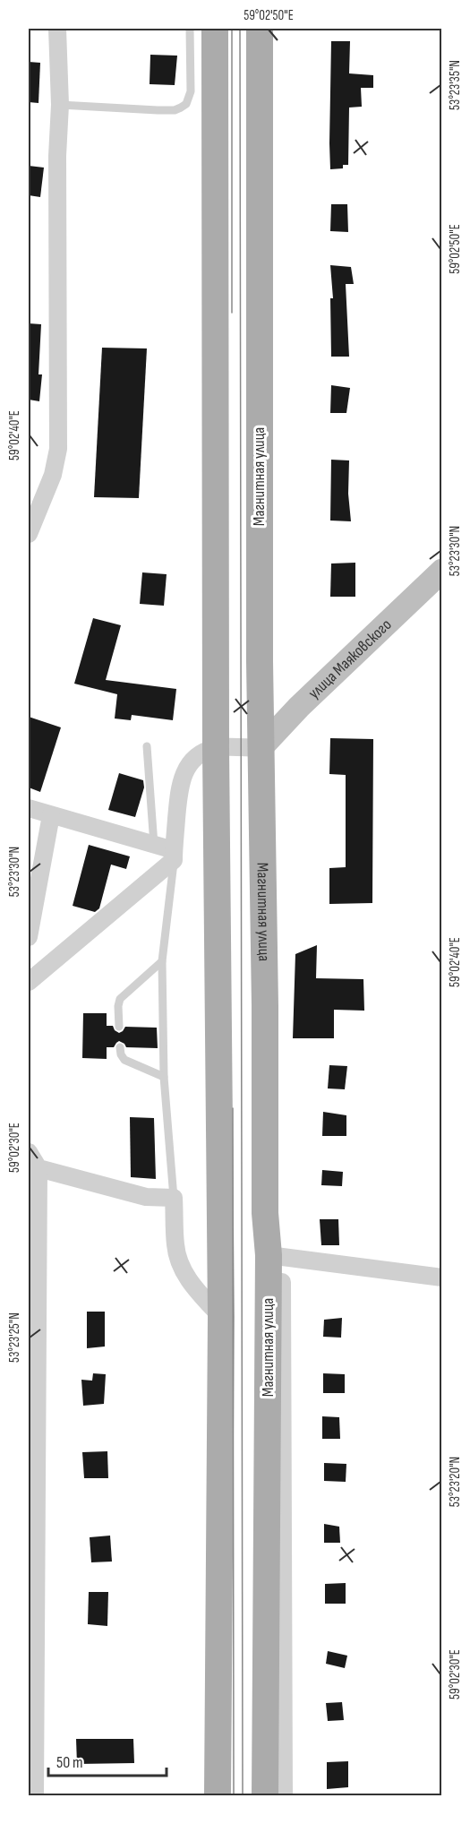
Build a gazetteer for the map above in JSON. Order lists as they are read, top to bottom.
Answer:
{
  "streets": {
    "main road": ["Магнитная улица", "улица Маяковского"]
  },
  "crossings": [
    ["Магнитная улица", "улица Маяковского"]
  ],
  "scale_bar": "50 m",
  "coordinates": [
    "59°02'50\"E",
    "53°23'35\"N",
    "59°02'40\"E",
    "53°23'30\"N",
    "59°02'30\"E",
    "53°23'25\"N",
    "53°23'20\"N"
  ]
}
